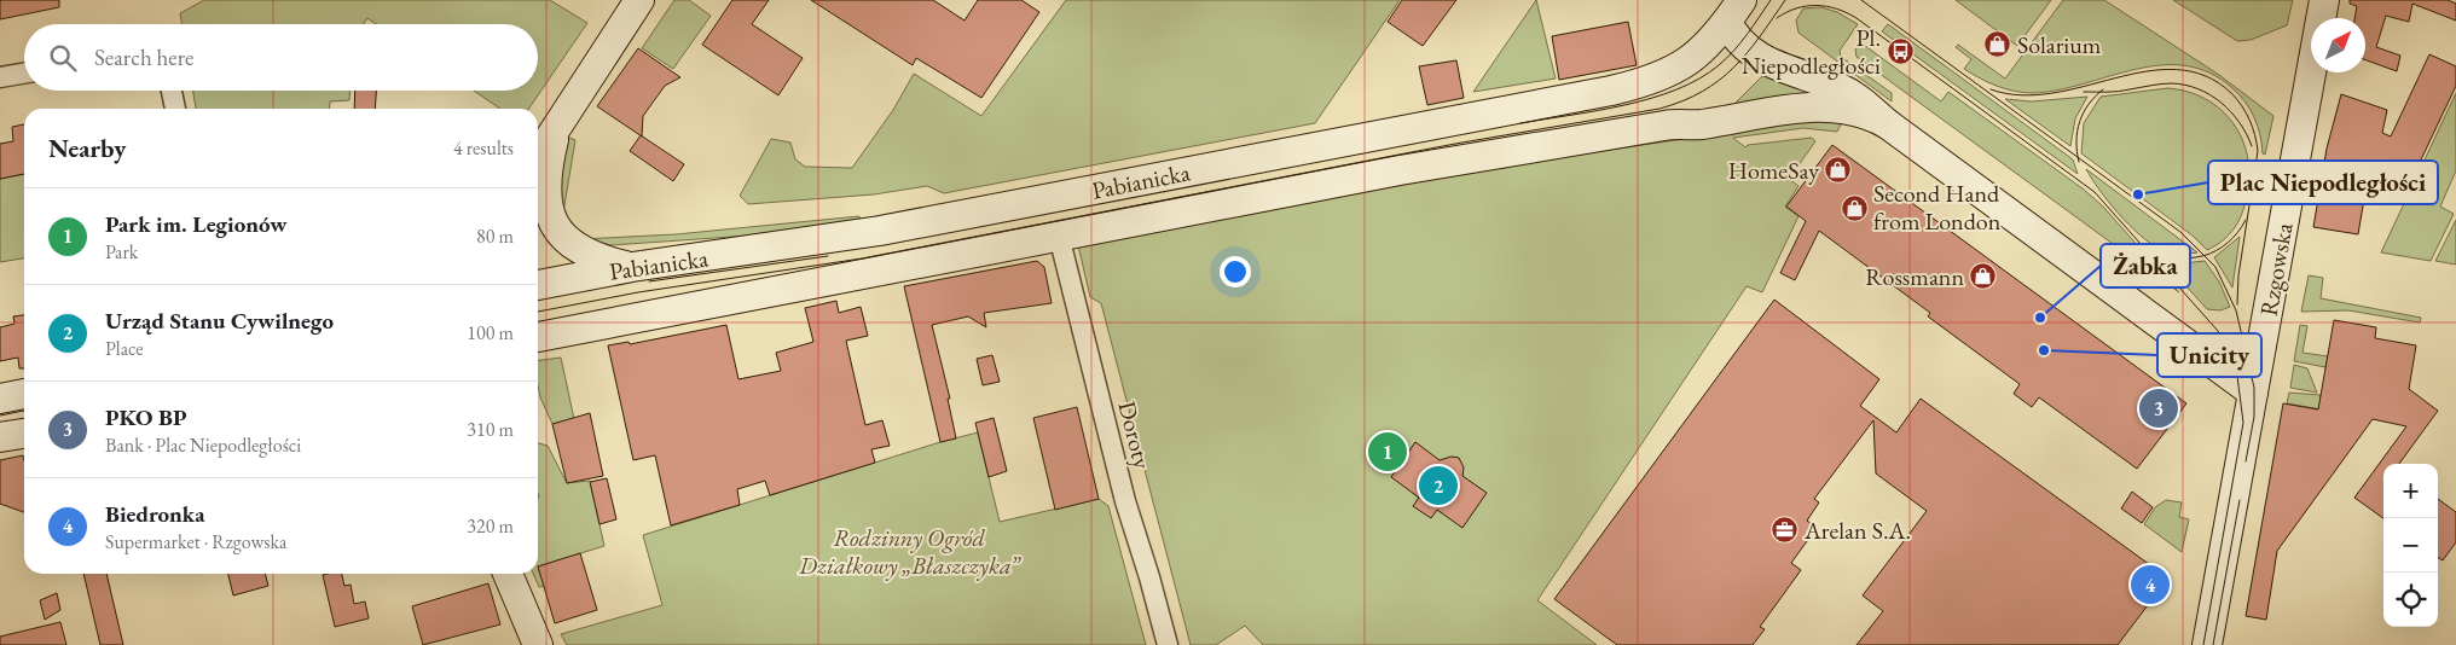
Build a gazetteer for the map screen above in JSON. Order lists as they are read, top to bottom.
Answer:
{
  "streets": {
    "street": ["Pabianicka", "Rzgowska", "Doroty"]
  },
  "crossings": [
    ["Pabianicka", "Doroty"]
  ],
  "parks": ["Rodzinny Ogród Działkowy „Błaszczyka”"],
  "places": {
    "shop": [
      "Solarium",
      "HomeSay",
      "Second Hand from London",
      "Rossmann"
    ],
    "bus stop": ["Pl. Niepodległości"],
    "other": ["Plac Niepodległości", "Żabka", "Unicity"],
    "office": ["Arelan S.A."]
  },
  "north": "top right",
  "page": {
    "search": "Search here",
    "heading": ["Nearby", "4 results"],
    "list": [
      {
        "mark": "1",
        "name": "Park im. Legionów",
        "note": "Park",
        "value": "80 m"
      },
      {
        "mark": "2",
        "name": "Urząd Stanu Cywilnego",
        "note": "Place",
        "value": "100 m"
      },
      {
        "mark": "3",
        "name": "PKO BP",
        "note": "Bank · Plac Niepodległości",
        "value": "310 m"
      },
      {
        "mark": "4",
        "name": "Biedronka",
        "note": "Supermarket · Rzgowska",
        "value": "320 m"
      }
    ],
    "pins": [
      "3",
      "1",
      "2",
      "4"
    ],
    "map_buttons": ["+", "−"]
  }
}
